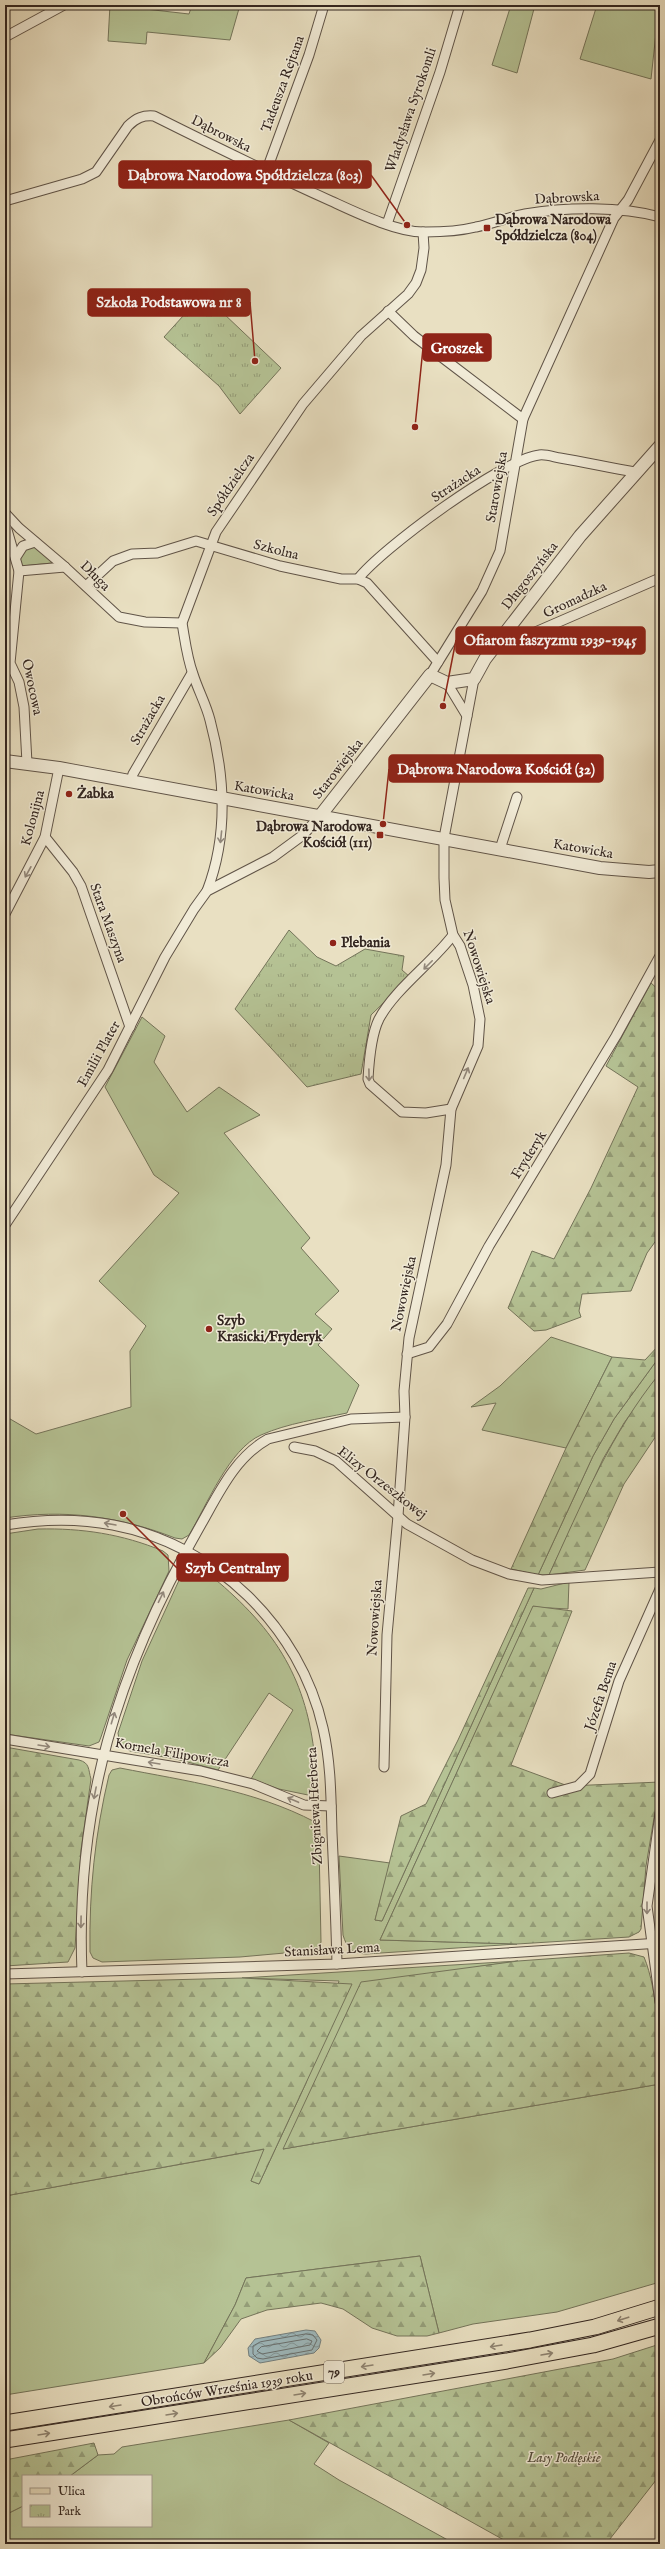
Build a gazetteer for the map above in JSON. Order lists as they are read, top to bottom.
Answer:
{
  "streets": {
    "main road": ["79", "Obrońców Września 1939 roku"],
    "street": [
      "Tadeusza Rejtana",
      "Władysława Syrokomli",
      "Dąbrowska",
      "Strażacka",
      "Spółdzielcza",
      "Starowiejska",
      "Szkolna",
      "Długa",
      "Długoszyńska",
      "Gromadzka",
      "Owocowa",
      "Katowicka",
      "Kolonijna",
      "Stara Maszyna",
      "Nowowiejska",
      "Emilii Plater",
      "Fryderyk",
      "Elizy Orzeszkowej",
      "Józefa Bema",
      "Kornela Filipowicza",
      "Zbigniewa Herberta",
      "Stanisława Lema"
    ]
  },
  "crossings": [
    ["Tadeusza Rejtana", "Dąbrowska"],
    ["Władysława Syrokomli", "Dąbrowska"],
    ["Dąbrowska", "Spółdzielcza"],
    ["Dąbrowska", "Starowiejska"],
    ["Strażacka", "Starowiejska"],
    ["Strażacka", "Szkolna"],
    ["Strażacka", "Długoszyńska"],
    ["Strażacka", "Katowicka"],
    ["Spółdzielcza", "Szkolna"],
    ["Spółdzielcza", "Długa"],
    ["Starowiejska", "Katowicka"],
    ["Starowiejska", "Emilii Plater"],
    ["Szkolna", "Długa"],
    ["Długoszyńska", "Gromadzka"],
    ["Długoszyńska", "Katowicka"],
    ["Długoszyńska", "Nowowiejska"],
    ["Owocowa", "Katowicka"],
    ["Katowicka", "Kolonijna"],
    ["Katowicka", "Nowowiejska"],
    ["Katowicka", "Emilii Plater"],
    ["Kolonijna", "Stara Maszyna"],
    ["Stara Maszyna", "Emilii Plater"],
    ["Nowowiejska", "Fryderyk"],
    ["Nowowiejska", "Elizy Orzeszkowej"],
    ["Kornela Filipowicza", "Zbigniewa Herberta"],
    ["Zbigniewa Herberta", "Stanisława Lema"]
  ],
  "one_way": ["Kolonijna"],
  "parks": ["Lasy Podłęskie"],
  "places": {
    "other": [
      "Dąbrowa Narodowa Spółdzielcza (803)",
      "Szkoła Podstawowa nr 8",
      "Groszek",
      "Ofiarom faszyzmu 1939-1945",
      "Żabka",
      "Dąbrowa Narodowa Kościół (32)",
      "Plebania",
      "Szyb Krasicki/Fryderyk",
      "Szyb Centralny"
    ],
    "transit": ["Dąbrowa Narodowa Spółdzielcza (804)", "Dąbrowa Narodowa Kościół (111)"]
  },
  "legend": ["Ulica", "Park"]
}
